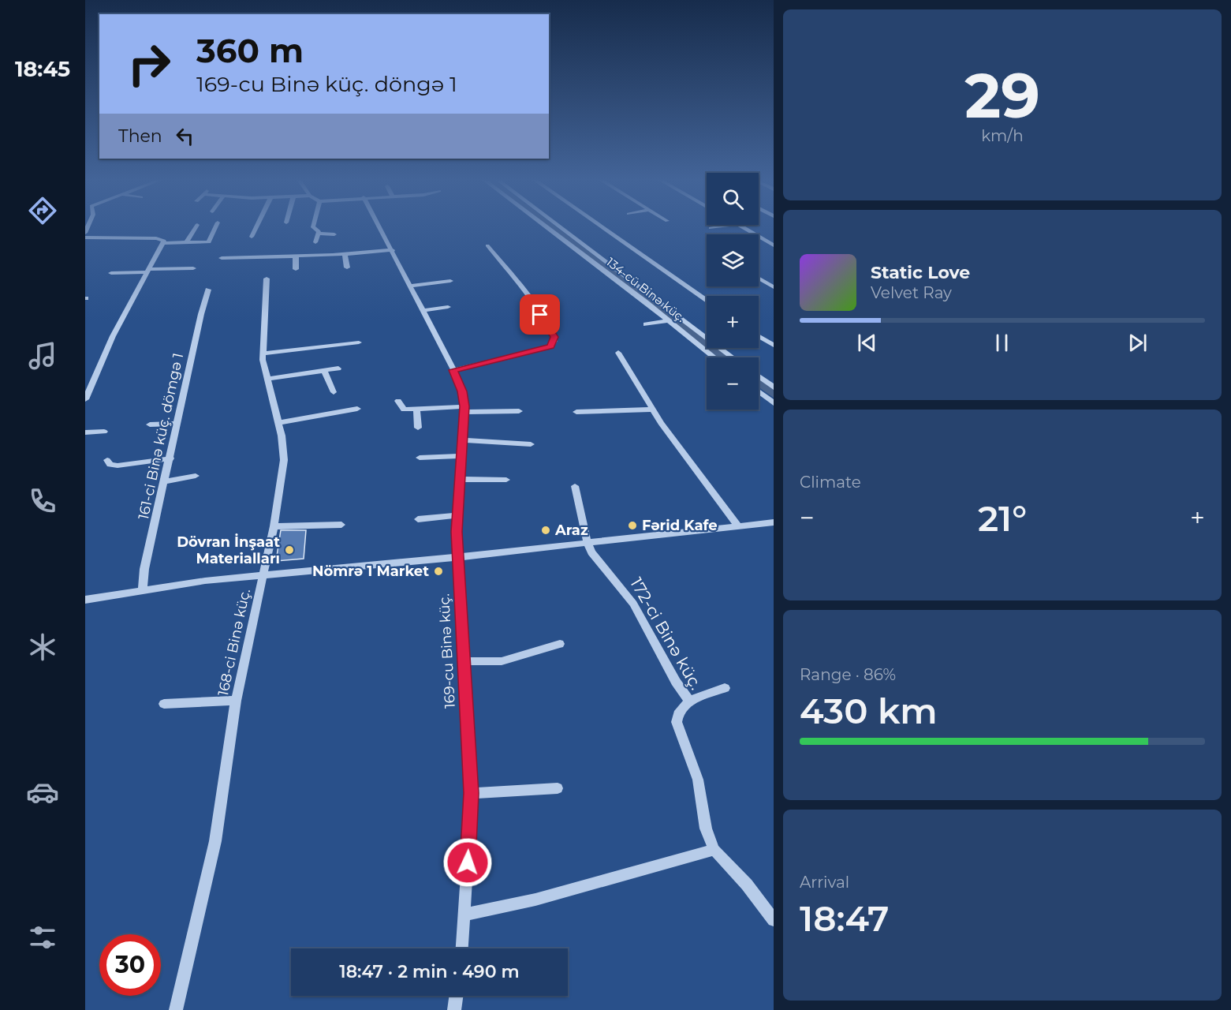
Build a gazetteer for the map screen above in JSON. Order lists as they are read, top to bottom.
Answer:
{
  "streets": {
    "street": [
      "134-cü Binə küç.",
      "161-ci Binə küç. dömgə 1",
      "172-ci Binə küç.",
      "168-ci Binə küç.",
      "169-cu Binə küç."
    ]
  },
  "places": [
    "Fərid Kafe",
    "Araz",
    "Dövran İnşaat Materialları",
    "Nömrə 1 Market"
  ],
  "page": {
    "tabs": "18:45",
    "tile": [
      ["29", "km/h"],
      "Climate",
      ["Range · 86%", "430 km"],
      ["Arrival", "18:47"]
    ],
    "turn": ["360 m", "169-cu Binə küç. döngə 1"],
    "then": "Then",
    "map_buttons": ["+", "−"],
    "song": ["Static Love", "Velvet Ray"],
    "heat": ["−", "21°", "+"],
    "limit": "30",
    "trip": "18:47 · 2 min · 490 m"
  }
}
